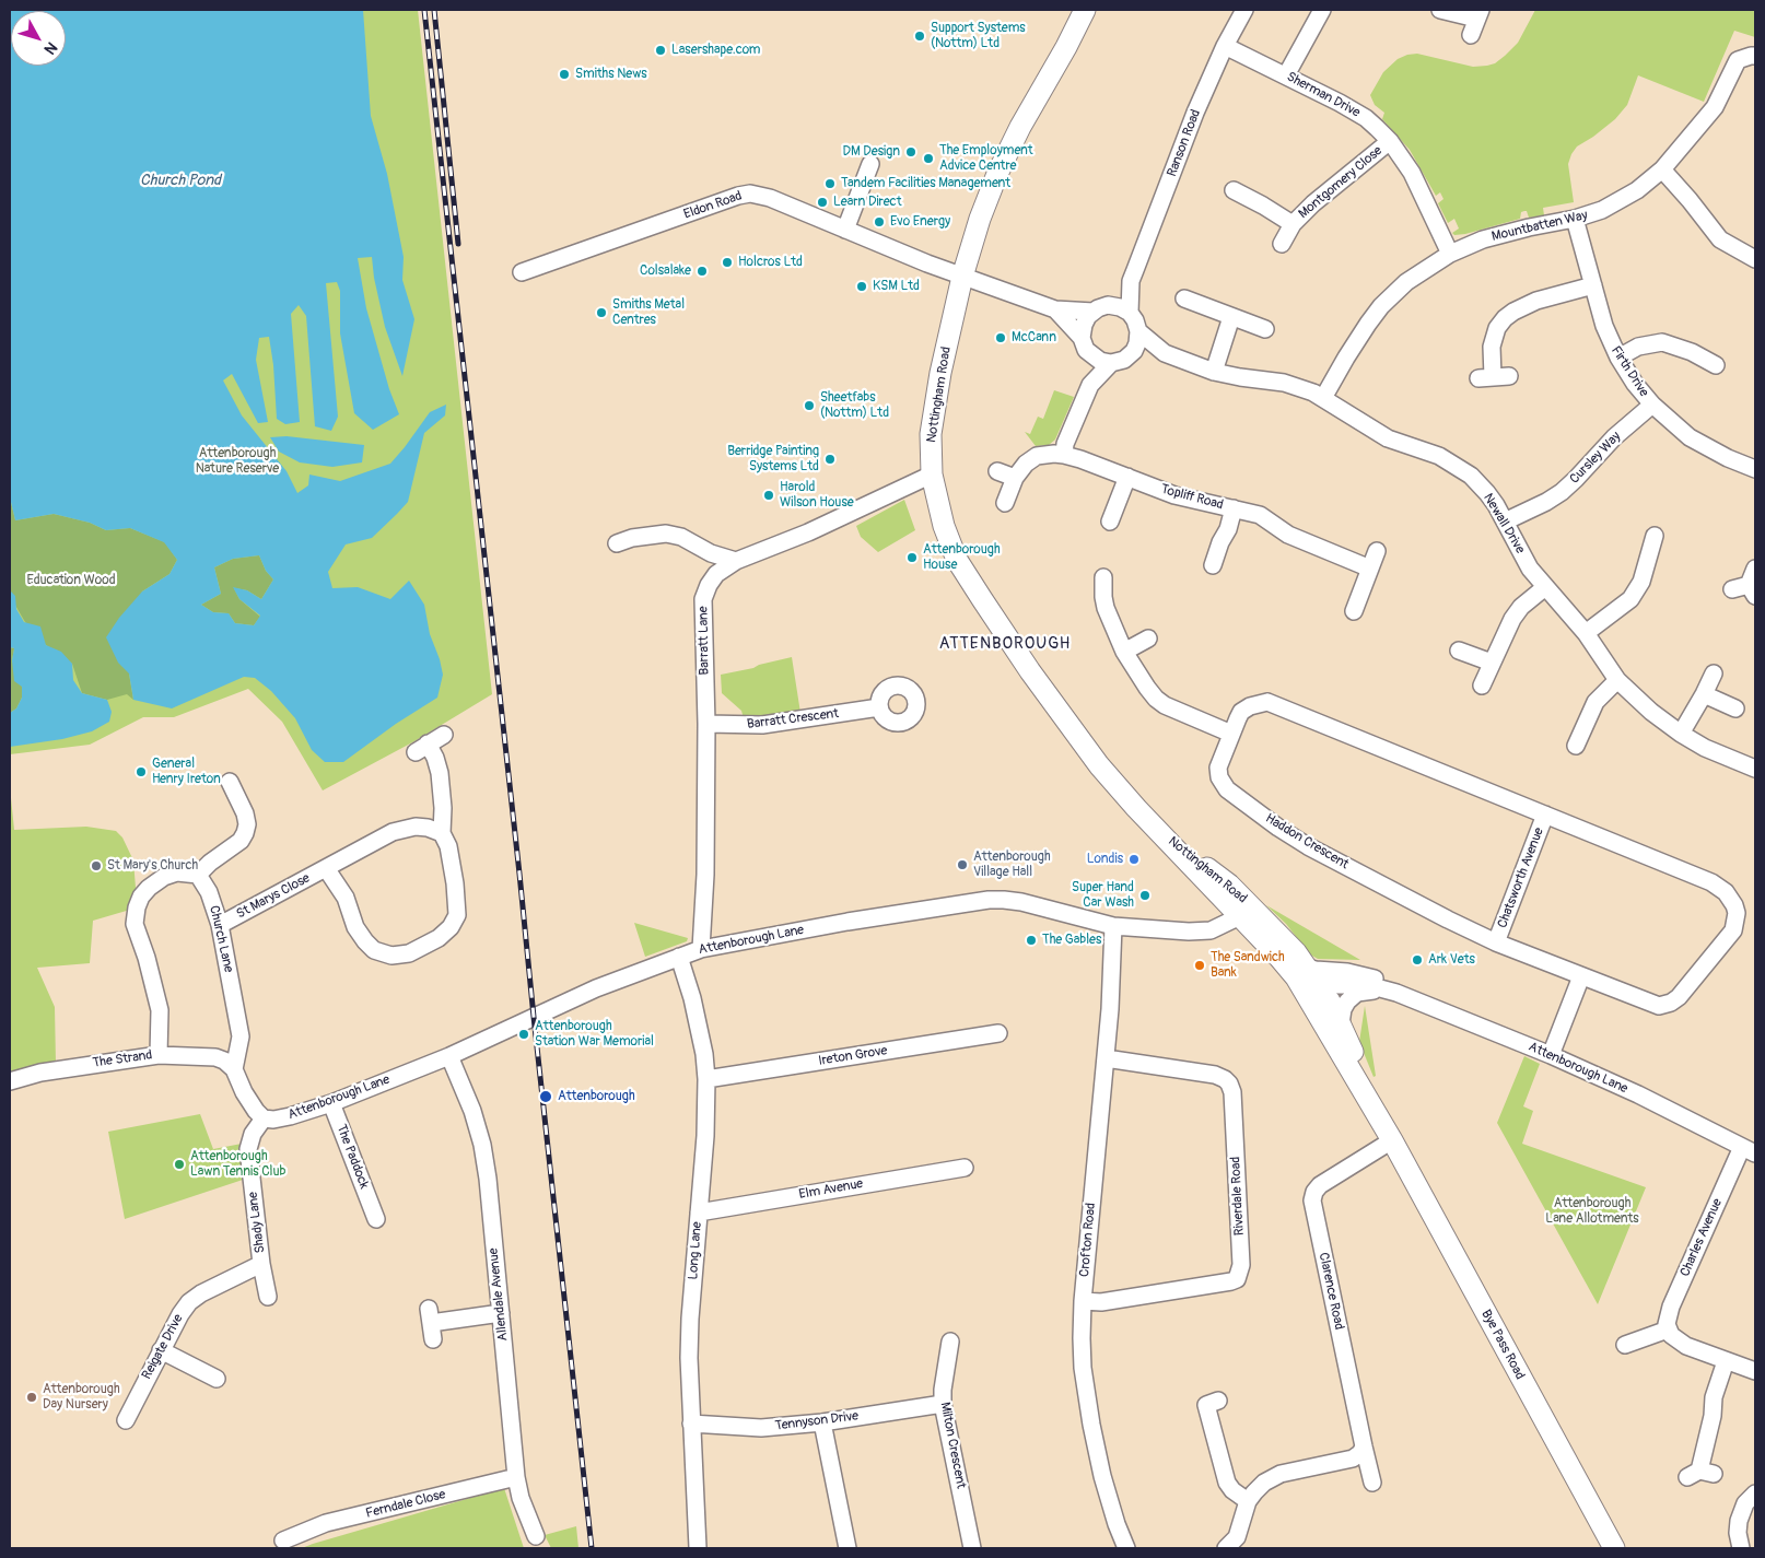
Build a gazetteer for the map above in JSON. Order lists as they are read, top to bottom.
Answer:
{
  "streets": {
    "main road": ["Nottingham Road", "Bye Pass Road"],
    "street": [
      "Sherman Drive",
      "Ranson Road",
      "Montgomery Close",
      "Eldon Road",
      "Mountbatten Way",
      "Firth Drive",
      "Cursley Way",
      "Topliff Road",
      "Newall Drive",
      "Barratt Lane",
      "Barratt Crescent",
      "Haddon Crescent",
      "Chatsworth Avenue",
      "St Marys Close",
      "Church Lane",
      "Attenborough Lane",
      "Ireton Grove",
      "The Strand",
      "The Paddock",
      "Elm Avenue",
      "Riverdale Road",
      "Shady Lane",
      "Charles Avenue",
      "Crofton Road",
      "Long Lane",
      "Clarence Road",
      "Allendale Avenue",
      "Reigate Drive",
      "Tennyson Drive",
      "Milton Crescent",
      "Ferndale Close"
    ]
  },
  "crossings": [
    ["Sherman Drive", "Ranson Road"],
    ["Sherman Drive", "Montgomery Close"],
    ["Sherman Drive", "Mountbatten Way"],
    ["Ranson Road", "Newall Drive"],
    ["Eldon Road", "Nottingham Road"],
    ["Mountbatten Way", "Firth Drive"],
    ["Mountbatten Way", "Newall Drive"],
    ["Firth Drive", "Cursley Way"],
    ["Nottingham Road", "Barratt Lane"],
    ["Nottingham Road", "Attenborough Lane"],
    ["Nottingham Road", "Bye Pass Road"],
    ["Cursley Way", "Newall Drive"],
    ["Barratt Lane", "Barratt Crescent"],
    ["Barratt Lane", "Attenborough Lane"],
    ["Haddon Crescent", "Chatsworth Avenue"],
    ["St Marys Close", "Church Lane"],
    ["Church Lane", "The Strand"],
    ["Attenborough Lane", "The Paddock"],
    ["Attenborough Lane", "Shady Lane"],
    ["Attenborough Lane", "Charles Avenue"],
    ["Attenborough Lane", "Crofton Road"],
    ["Attenborough Lane", "Long Lane"],
    ["Attenborough Lane", "Allendale Avenue"],
    ["Attenborough Lane", "Bye Pass Road"],
    ["Ireton Grove", "Long Lane"],
    ["Elm Avenue", "Long Lane"],
    ["Riverdale Road", "Crofton Road"],
    ["Shady Lane", "Reigate Drive"],
    ["Long Lane", "Tennyson Drive"],
    ["Clarence Road", "Bye Pass Road"],
    ["Allendale Avenue", "Ferndale Close"],
    ["Tennyson Drive", "Milton Crescent"]
  ],
  "districts": ["ATTENBOROUGH"],
  "water": ["Church Pond"],
  "parks": ["Attenborough Nature Reserve", "Education Wood", "Attenborough Lane Allotments"],
  "places": [
    "Support Systems (Nottm) Ltd",
    "Lasershape.com",
    "Smiths News",
    "DM Design",
    "The Employment Advice Centre",
    "Tandem Facilities Management",
    "Learn Direct",
    "Evo Energy",
    "Holcros Ltd",
    "Colsalake",
    "KSM Ltd",
    "Smiths Metal Centres",
    "McCann",
    "Sheetfabs (Nottm) Ltd",
    "Berridge Painting Systems Ltd",
    "Harold Wilson House",
    "Attenborough House",
    "General Henry Ireton",
    "Londis",
    "Attenborough Village Hall",
    "St Mary's Church",
    "Super Hand Car Wash",
    "The Gables",
    "Ark Vets",
    "The Sandwich Bank",
    "Attenborough Station War Memorial",
    "Attenborough",
    "Attenborough Lawn Tennis Club",
    "Attenborough Day Nursery"
  ],
  "north": "bottom right"
}
